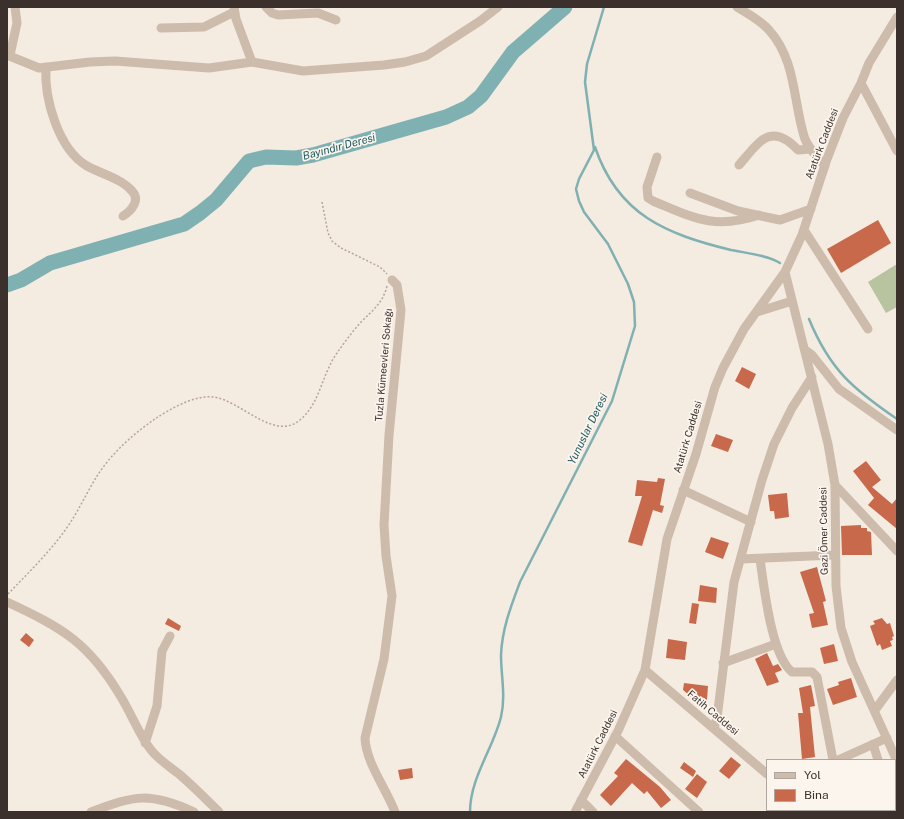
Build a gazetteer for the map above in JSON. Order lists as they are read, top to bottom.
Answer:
{
  "streets": {
    "street": [
      "Atatürk Caddesi",
      "Tuzla Kümeevleri Sokağı",
      "Gazi Ömer Caddesi",
      "Fatih Caddesi"
    ]
  },
  "crossings": [
    ["Atatürk Caddesi", "Gazi Ömer Caddesi"],
    ["Atatürk Caddesi", "Fatih Caddesi"]
  ],
  "water": ["Bayındır Deresi", "Yunuslar Deresi"],
  "legend": ["Yol", "Bina"]
}
